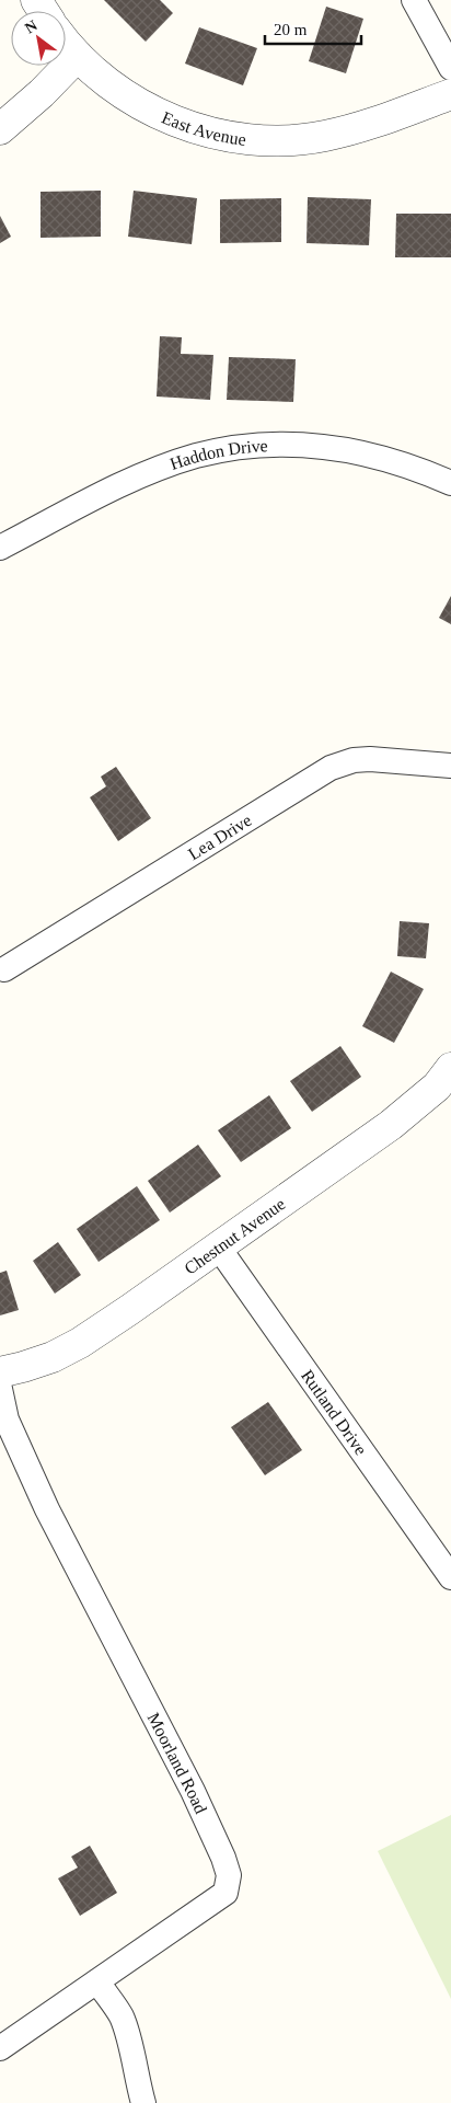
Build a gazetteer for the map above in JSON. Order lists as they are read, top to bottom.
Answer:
{
  "streets": {
    "street": [
      "East Avenue",
      "Haddon Drive",
      "Lea Drive",
      "Chestnut Avenue",
      "Rutland Drive",
      "Moorland Road"
    ]
  },
  "crossings": [
    ["Chestnut Avenue", "Rutland Drive"]
  ],
  "scale_bar": "20 m",
  "north": "top left"
}
